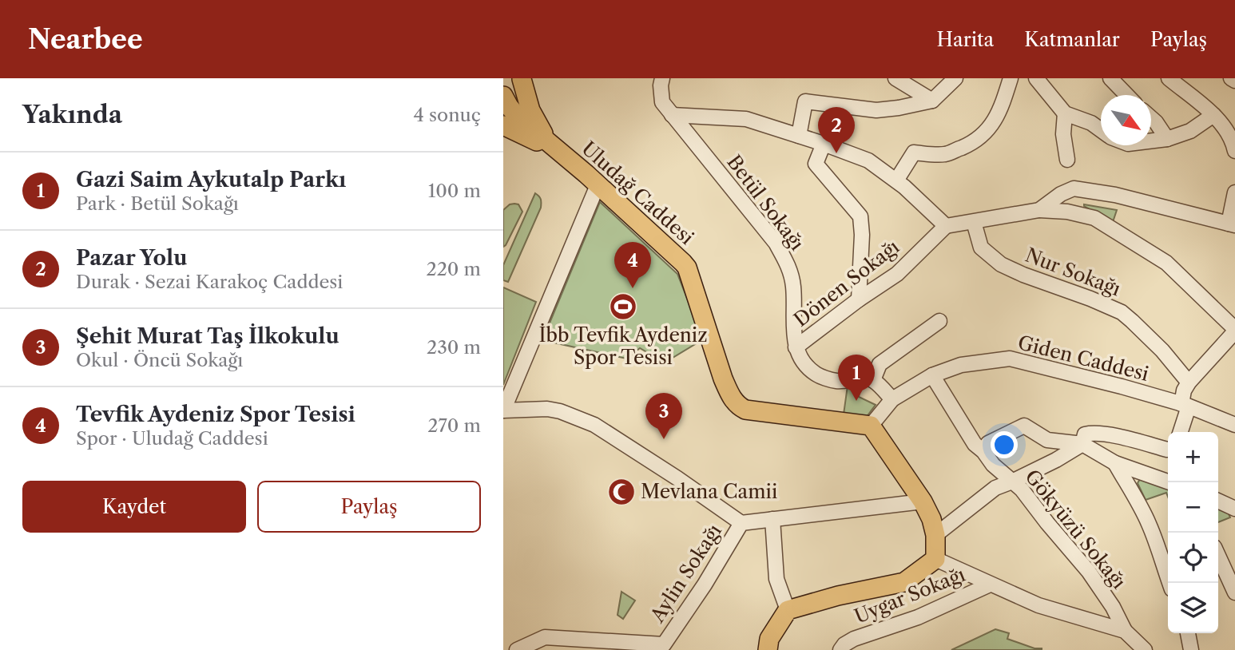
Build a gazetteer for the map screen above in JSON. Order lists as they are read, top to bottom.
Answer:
{
  "streets": {
    "main road": ["Uludağ Caddesi"],
    "street": [
      "Betül Sokağı",
      "Nur Sokağı",
      "Dönen Sokağı",
      "Giden Caddesi",
      "Gökyüzü Sokağı",
      "Aylin Sokağı",
      "Uygar Sokağı"
    ]
  },
  "crossings": [
    ["Uludağ Caddesi", "Giden Caddesi"],
    ["Betül Sokağı", "Dönen Sokağı"],
    ["Giden Caddesi", "Gökyüzü Sokağı"]
  ],
  "places": {
    "sports": ["İbb Tevfik Aydeniz Spor Tesisi"],
    "mosque": ["Mevlana Camii"]
  },
  "north": "bottom right",
  "page": {
    "header": "Nearbee",
    "nav": ["Harita", "Katmanlar", "Paylaş"],
    "heading": ["Yakında", "4 sonuç"],
    "pins": [
      "2",
      "4",
      "1",
      "3"
    ],
    "list": [
      {
        "mark": "1",
        "name": "Gazi Saim Aykutalp Parkı",
        "note": "Park · Betül Sokağı",
        "value": "100 m"
      },
      {
        "mark": "2",
        "name": "Pazar Yolu",
        "note": "Durak · Sezai Karakoç Caddesi",
        "value": "220 m"
      },
      {
        "mark": "3",
        "name": "Şehit Murat Taş İlkokulu",
        "note": "Okul · Öncü Sokağı",
        "value": "230 m"
      },
      {
        "mark": "4",
        "name": "Tevfik Aydeniz Spor Tesisi",
        "note": "Spor · Uludağ Caddesi",
        "value": "270 m"
      }
    ],
    "map_buttons": ["+", "−"],
    "buttons": ["Kaydet", "Paylaş"]
  }
}
